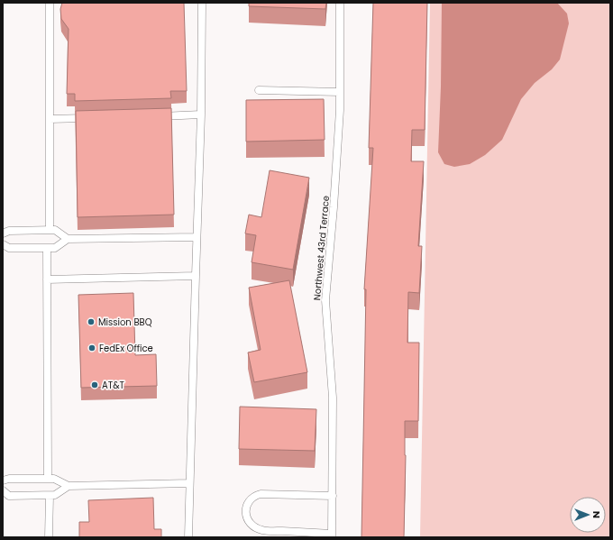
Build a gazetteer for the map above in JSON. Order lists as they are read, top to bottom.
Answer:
{
  "streets": {
    "lane": ["Northwest 43rd Terrace"]
  },
  "places": ["Mission BBQ", "FedEx Office", "AT&T"],
  "north": "right"
}
